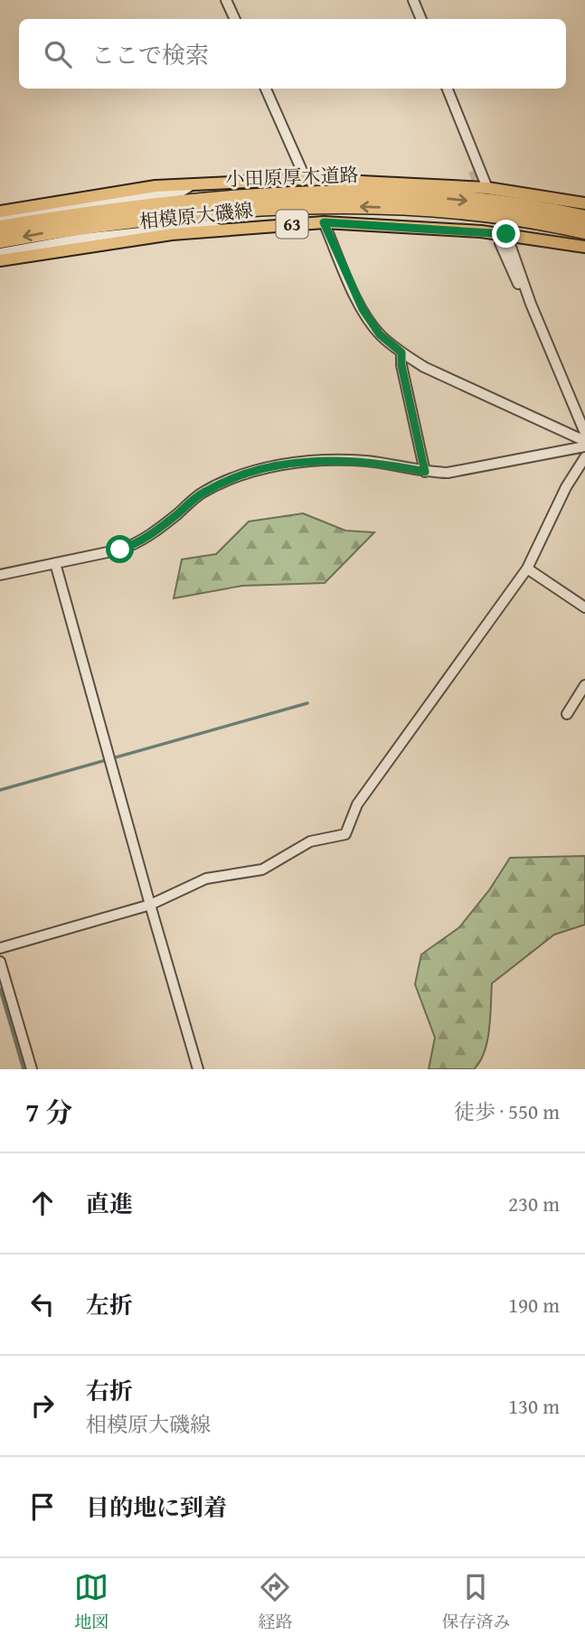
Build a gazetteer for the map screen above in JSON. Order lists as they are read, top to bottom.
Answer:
{
  "streets": {
    "highway": ["小田原厚木道路"],
    "main road": ["相模原大磯線", "63"]
  },
  "page": {
    "search": "ここで検索",
    "heading": ["7 分", "徒歩 · 550 m"],
    "list": [
      ["直進", "230 m"],
      ["左折", "190 m"],
      ["右折", "相模原大磯線", "130 m"],
      "目的地に到着"
    ],
    "nav": ["地図", "経路", "保存済み"]
  }
}
